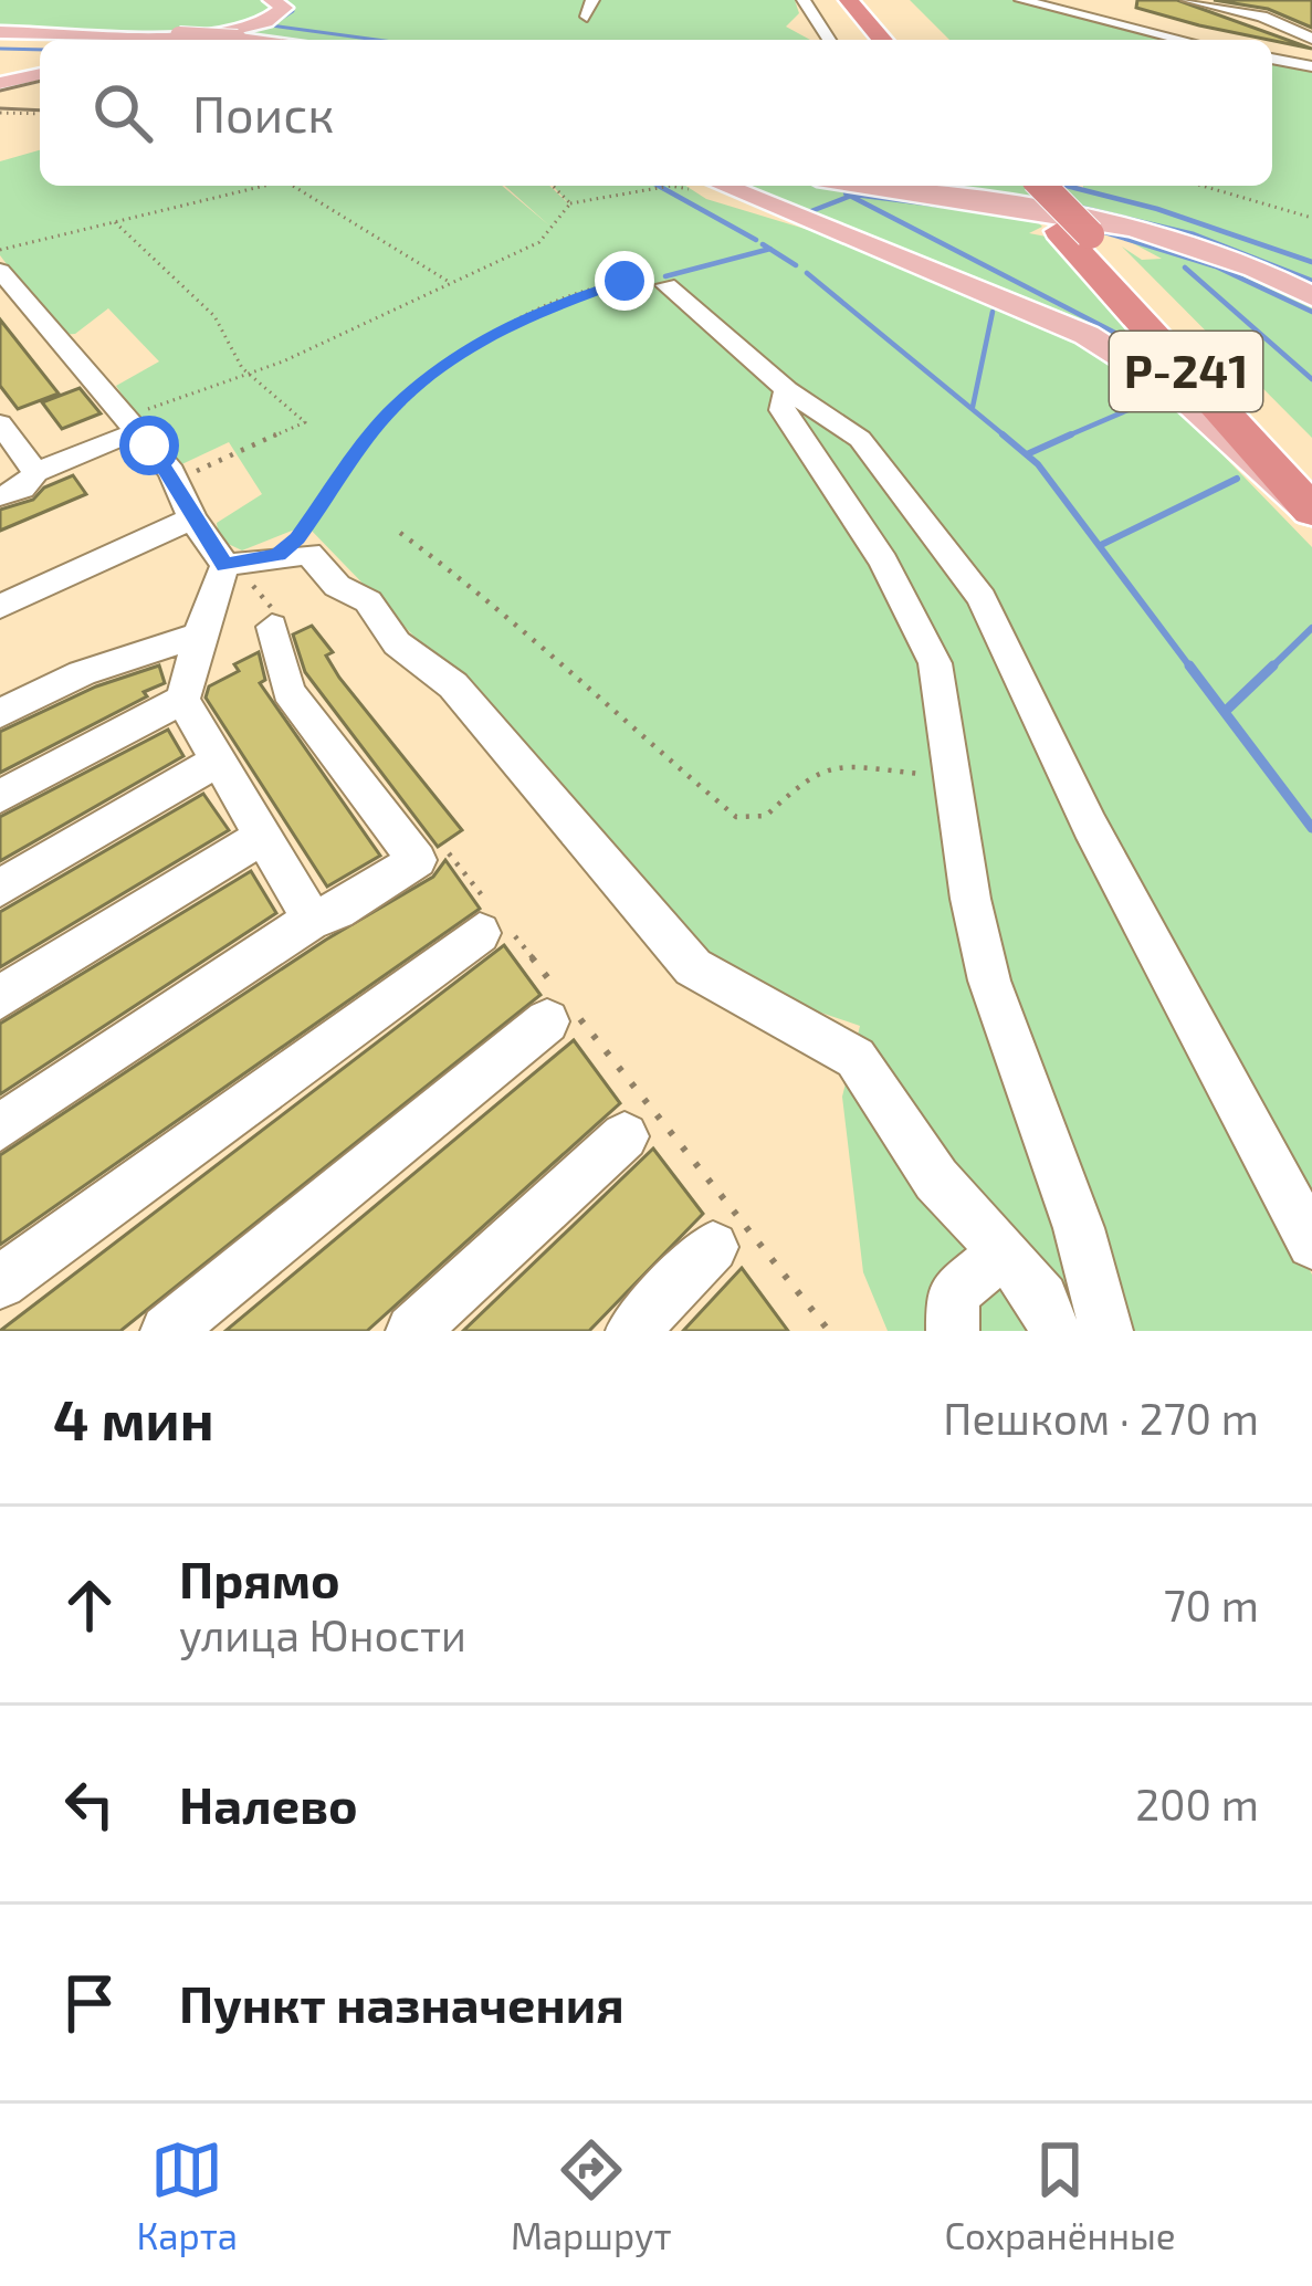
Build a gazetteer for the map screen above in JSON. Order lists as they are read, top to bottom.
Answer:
{
  "streets": {
    "highway": ["Р-241"]
  },
  "page": {
    "search": "Поиск",
    "heading": ["4 мин", "Пешком · 270 m"],
    "list": [
      ["Прямо", "улица Юности", "70 m"],
      ["Налево", "200 m"],
      "Пункт назначения"
    ],
    "nav": ["Карта", "Маршрут", "Сохранённые"]
  }
}
